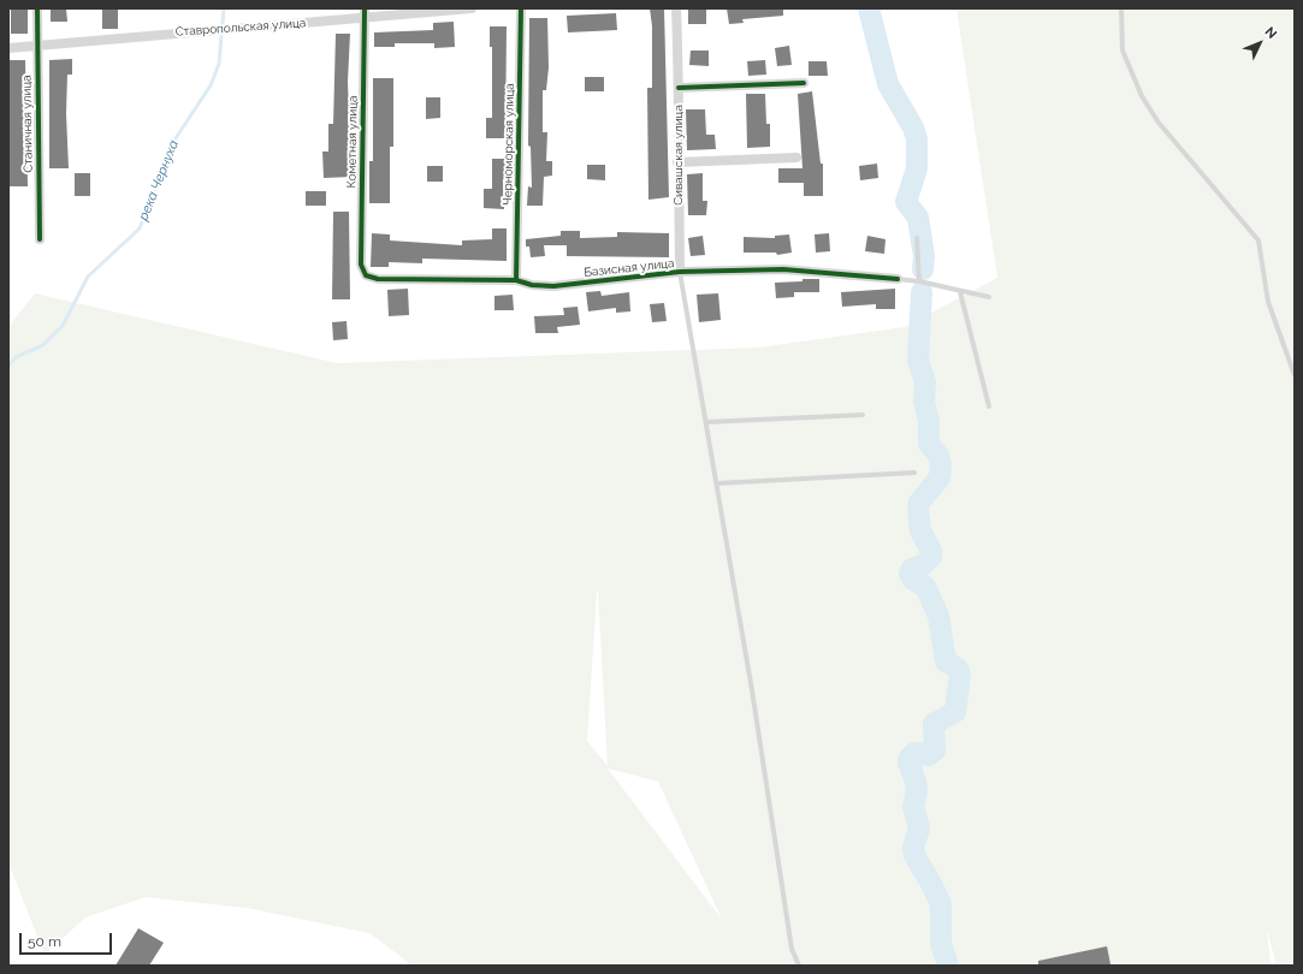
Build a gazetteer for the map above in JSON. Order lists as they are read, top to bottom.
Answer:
{
  "streets": {
    "street": [
      "Ставропольская улица",
      "Станичная улица",
      "Кометная улица",
      "Черноморская улица",
      "Сивашская улица",
      "Базисная улица"
    ]
  },
  "crossings": [
    ["Ставропольская улица", "Станичная улица"],
    ["Ставропольская улица", "Кометная улица"],
    ["Кометная улица", "Базисная улица"],
    ["Черноморская улица", "Базисная улица"],
    ["Сивашская улица", "Базисная улица"]
  ],
  "water": ["река Чернуха"],
  "scale_bar": "50 m",
  "north": "top right"
}
